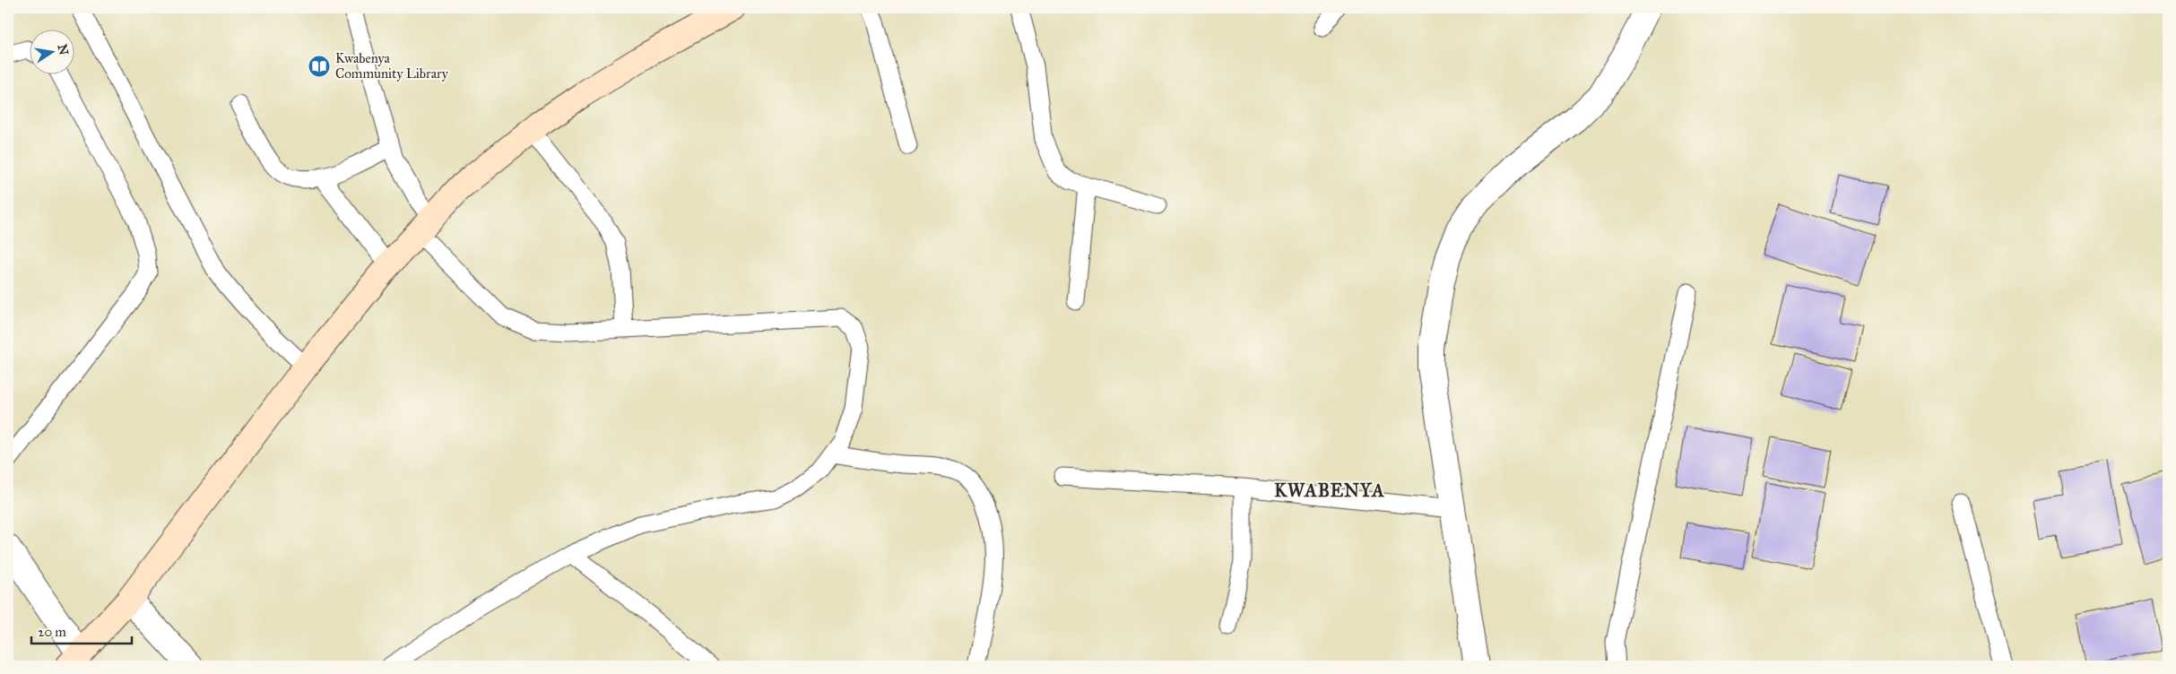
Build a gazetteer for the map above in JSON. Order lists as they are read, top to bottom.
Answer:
{
  "districts": ["KWABENYA"],
  "places": {
    "library": ["Kwabenya Community Library"]
  },
  "scale_bar": "20 m",
  "north": "right"
}
